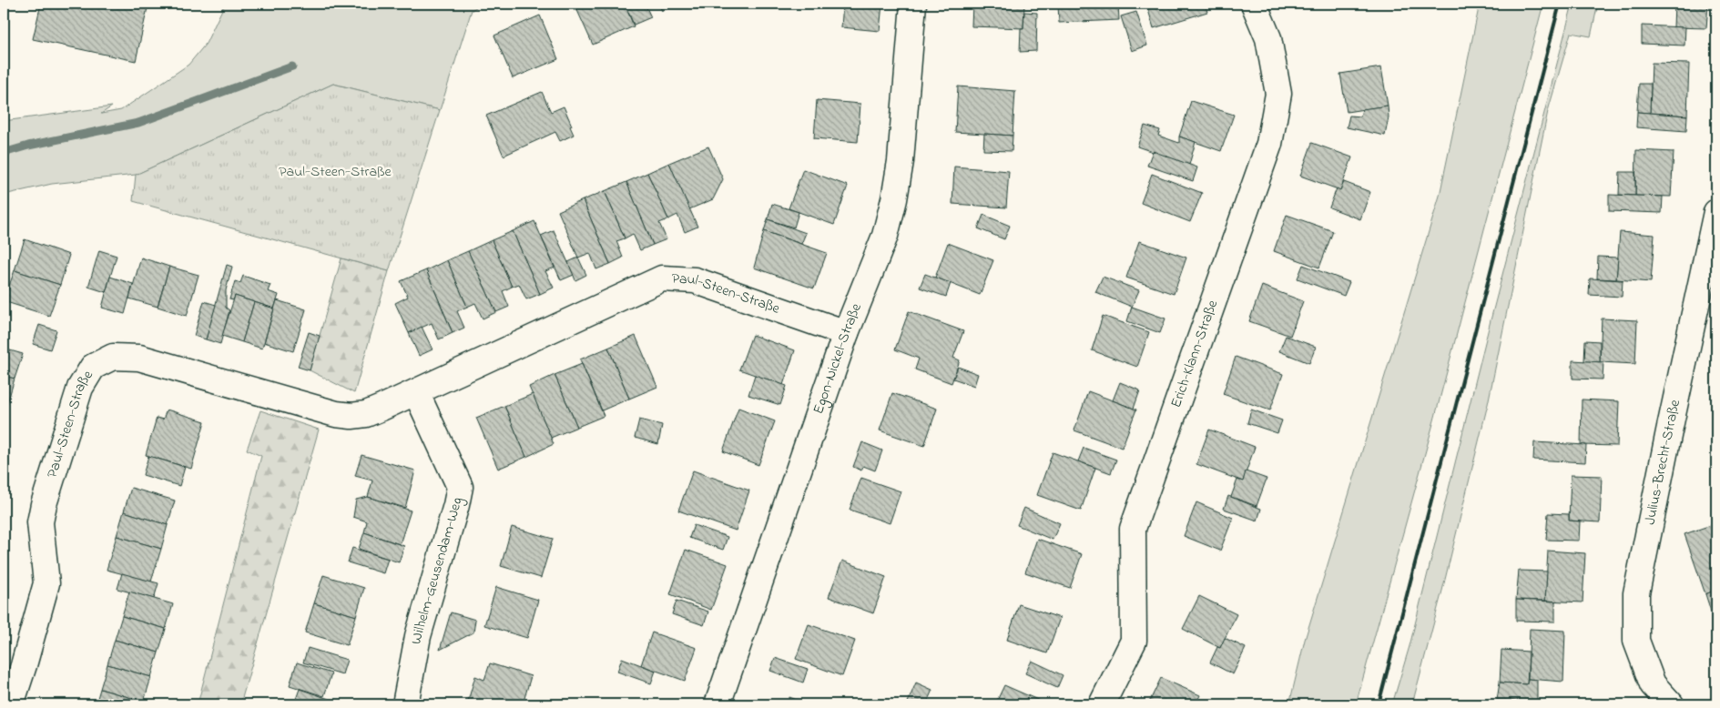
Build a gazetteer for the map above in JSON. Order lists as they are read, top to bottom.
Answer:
{
  "streets": {
    "street": [
      "Paul-Steen-Straße",
      "Erich-Klann-Straße",
      "Egon-Nickel-Straße",
      "Julius-Brecht-Straße",
      "Wilhelm-Geusendam-Weg"
    ]
  },
  "crossings": [
    ["Paul-Steen-Straße", "Egon-Nickel-Straße"],
    ["Paul-Steen-Straße", "Wilhelm-Geusendam-Weg"]
  ],
  "parks": ["Paul-Steen-Straße"]
}
